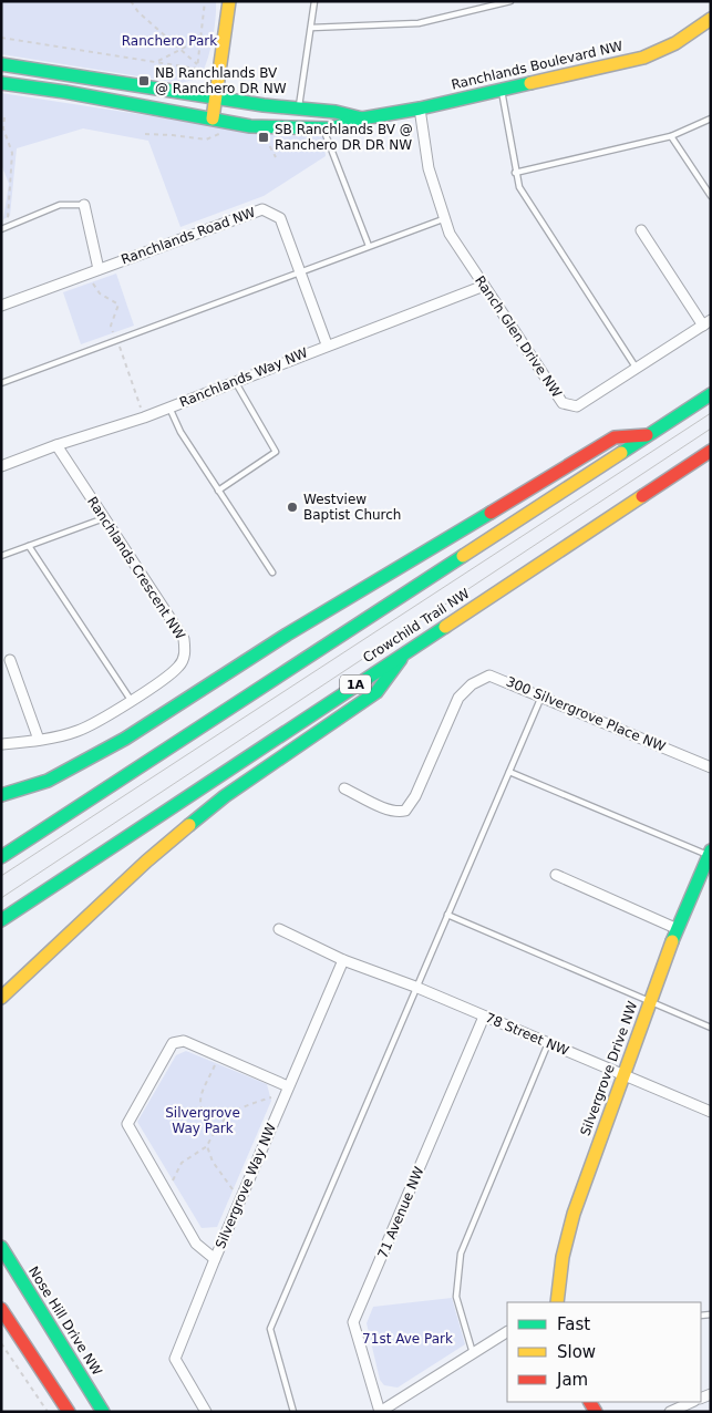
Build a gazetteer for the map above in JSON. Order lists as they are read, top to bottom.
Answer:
{
  "streets": {
    "main road": [
      "Ranchlands Boulevard NW",
      "Crowchild Trail NW",
      "1A",
      "Silvergrove Drive NW",
      "Nose Hill Drive NW"
    ],
    "street": [
      "Ranchlands Road NW",
      "Ranch Glen Drive NW",
      "Ranchlands Way NW",
      "Ranchlands Crescent NW",
      "300 Silvergrove Place NW",
      "78 Street NW",
      "Silvergrove Way NW",
      "71 Avenue NW"
    ]
  },
  "crossings": [
    ["Ranchlands Boulevard NW", "Ranch Glen Drive NW"],
    ["Ranchlands Road NW", "Ranchlands Way NW"],
    ["Ranch Glen Drive NW", "Ranchlands Way NW"],
    ["Ranchlands Way NW", "Ranchlands Crescent NW"],
    ["78 Street NW", "Silvergrove Drive NW"],
    ["78 Street NW", "Silvergrove Way NW"],
    ["78 Street NW", "71 Avenue NW"]
  ],
  "parks": ["Ranchero Park", "Silvergrove Way Park", "71st Ave Park"],
  "places": {
    "transit": ["NB Ranchlands BV @ Ranchero DR NW", "SB Ranchlands BV @ Ranchero DR DR NW"],
    "other": ["Westview Baptist Church"]
  },
  "legend": ["Fast", "Slow", "Jam"]
}
